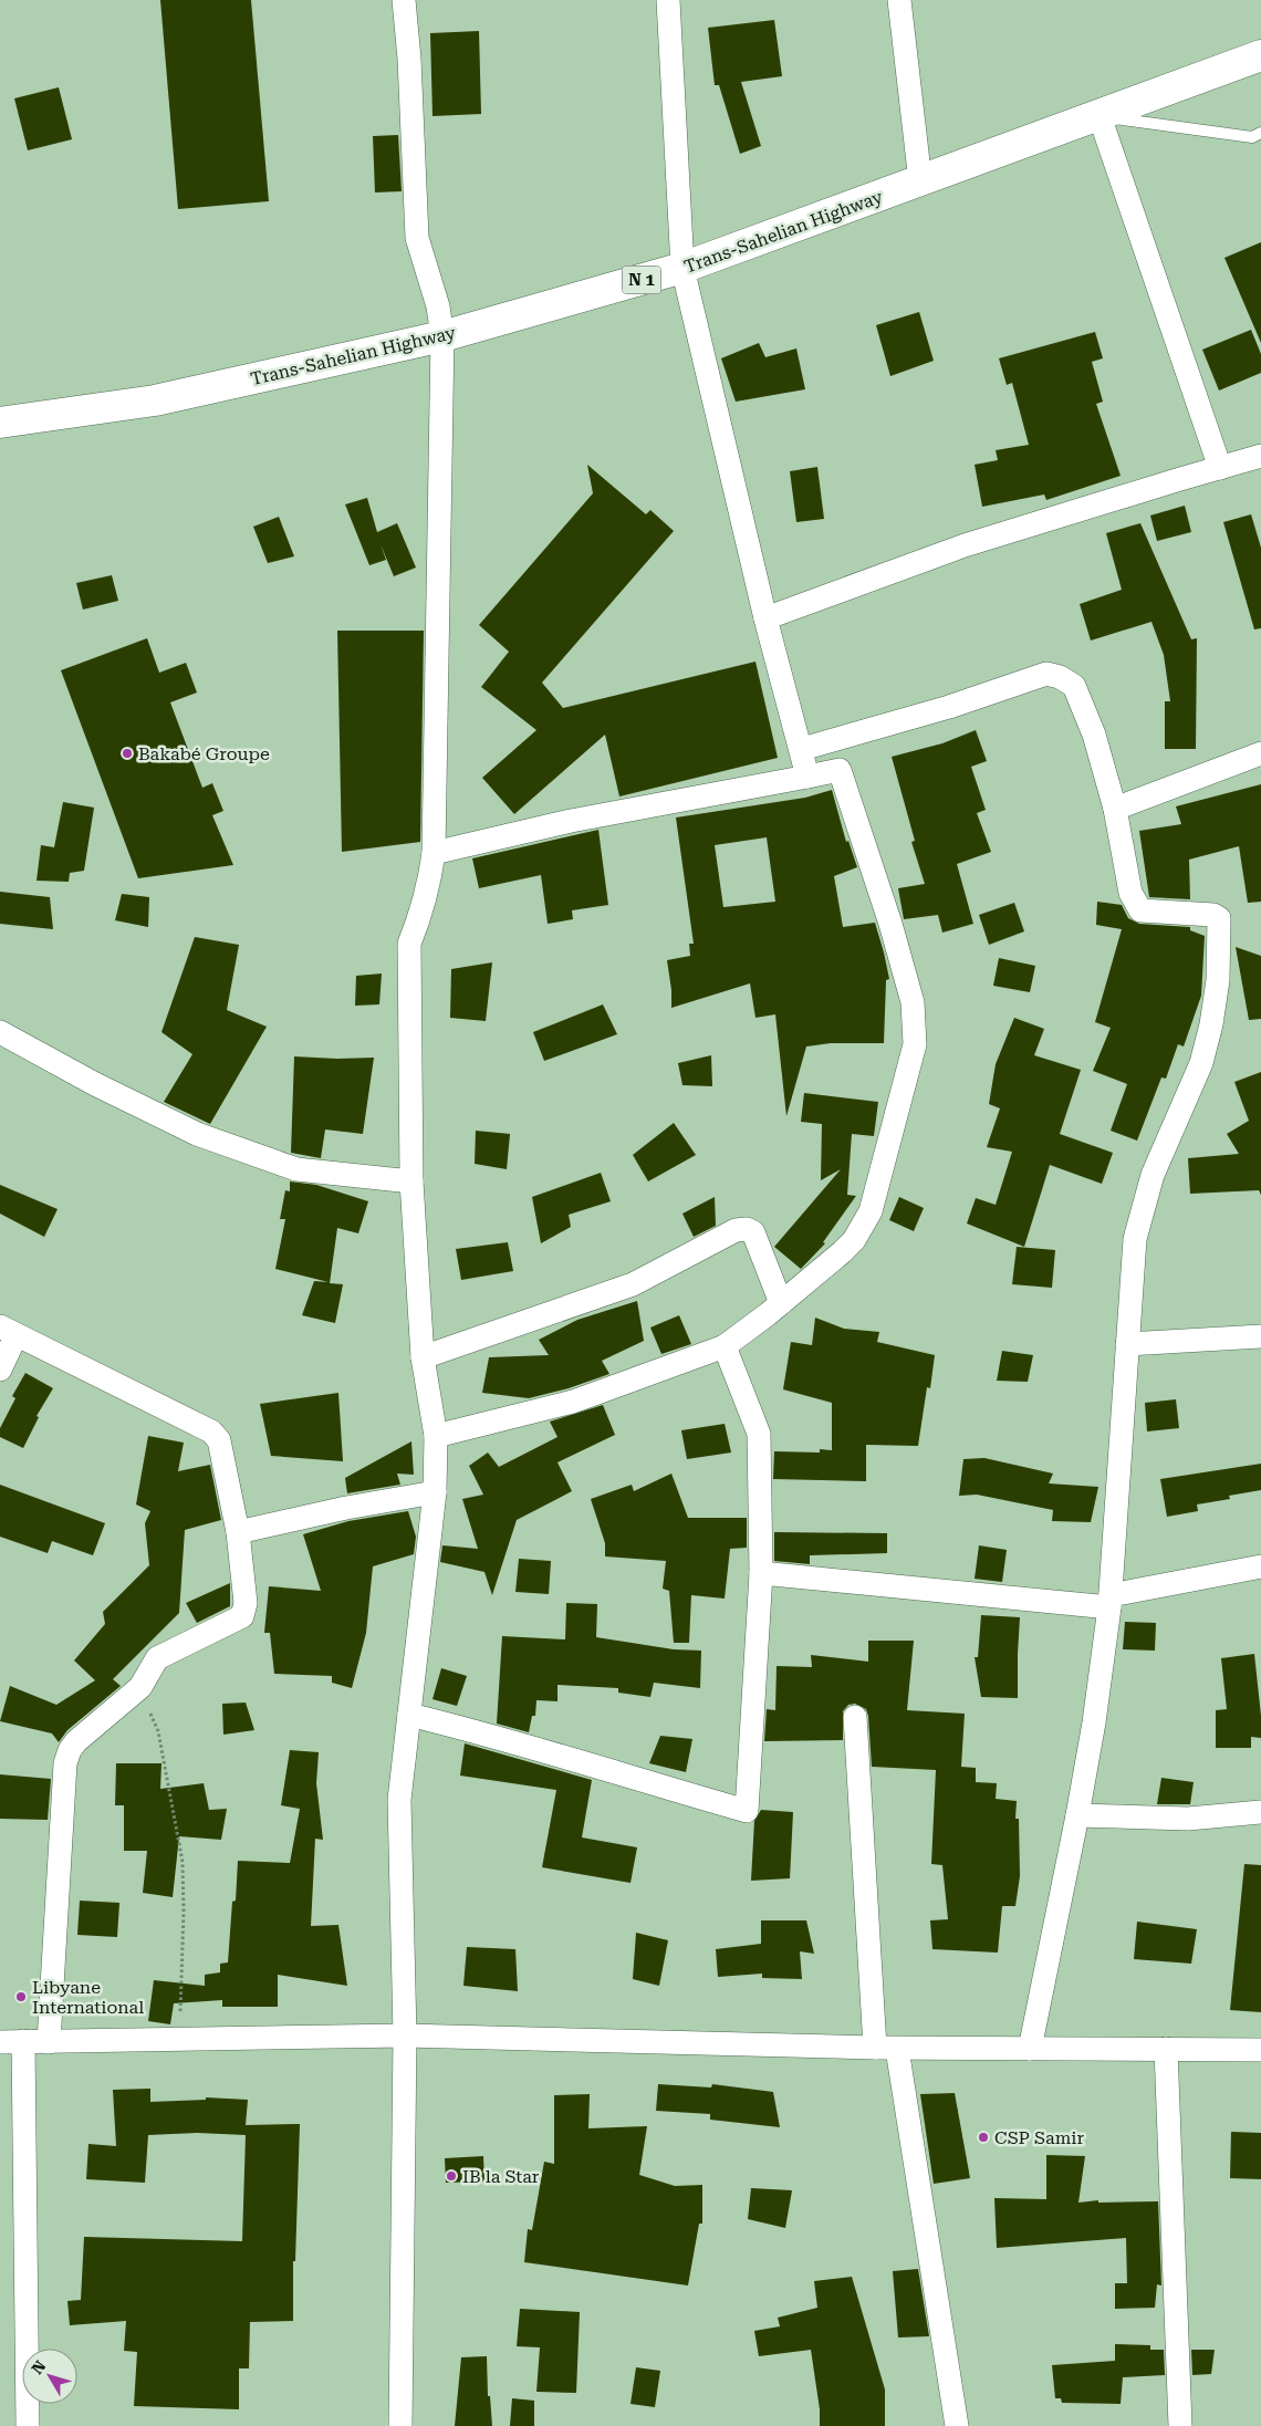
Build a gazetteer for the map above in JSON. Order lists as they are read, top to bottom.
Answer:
{
  "streets": {
    "highway": ["Trans-Sahelian Highway", "N 1"]
  },
  "places": [
    "Bakabé Groupe",
    "Libyane International",
    "CSP Samir",
    "IB la Star"
  ],
  "north": "top left"
}
